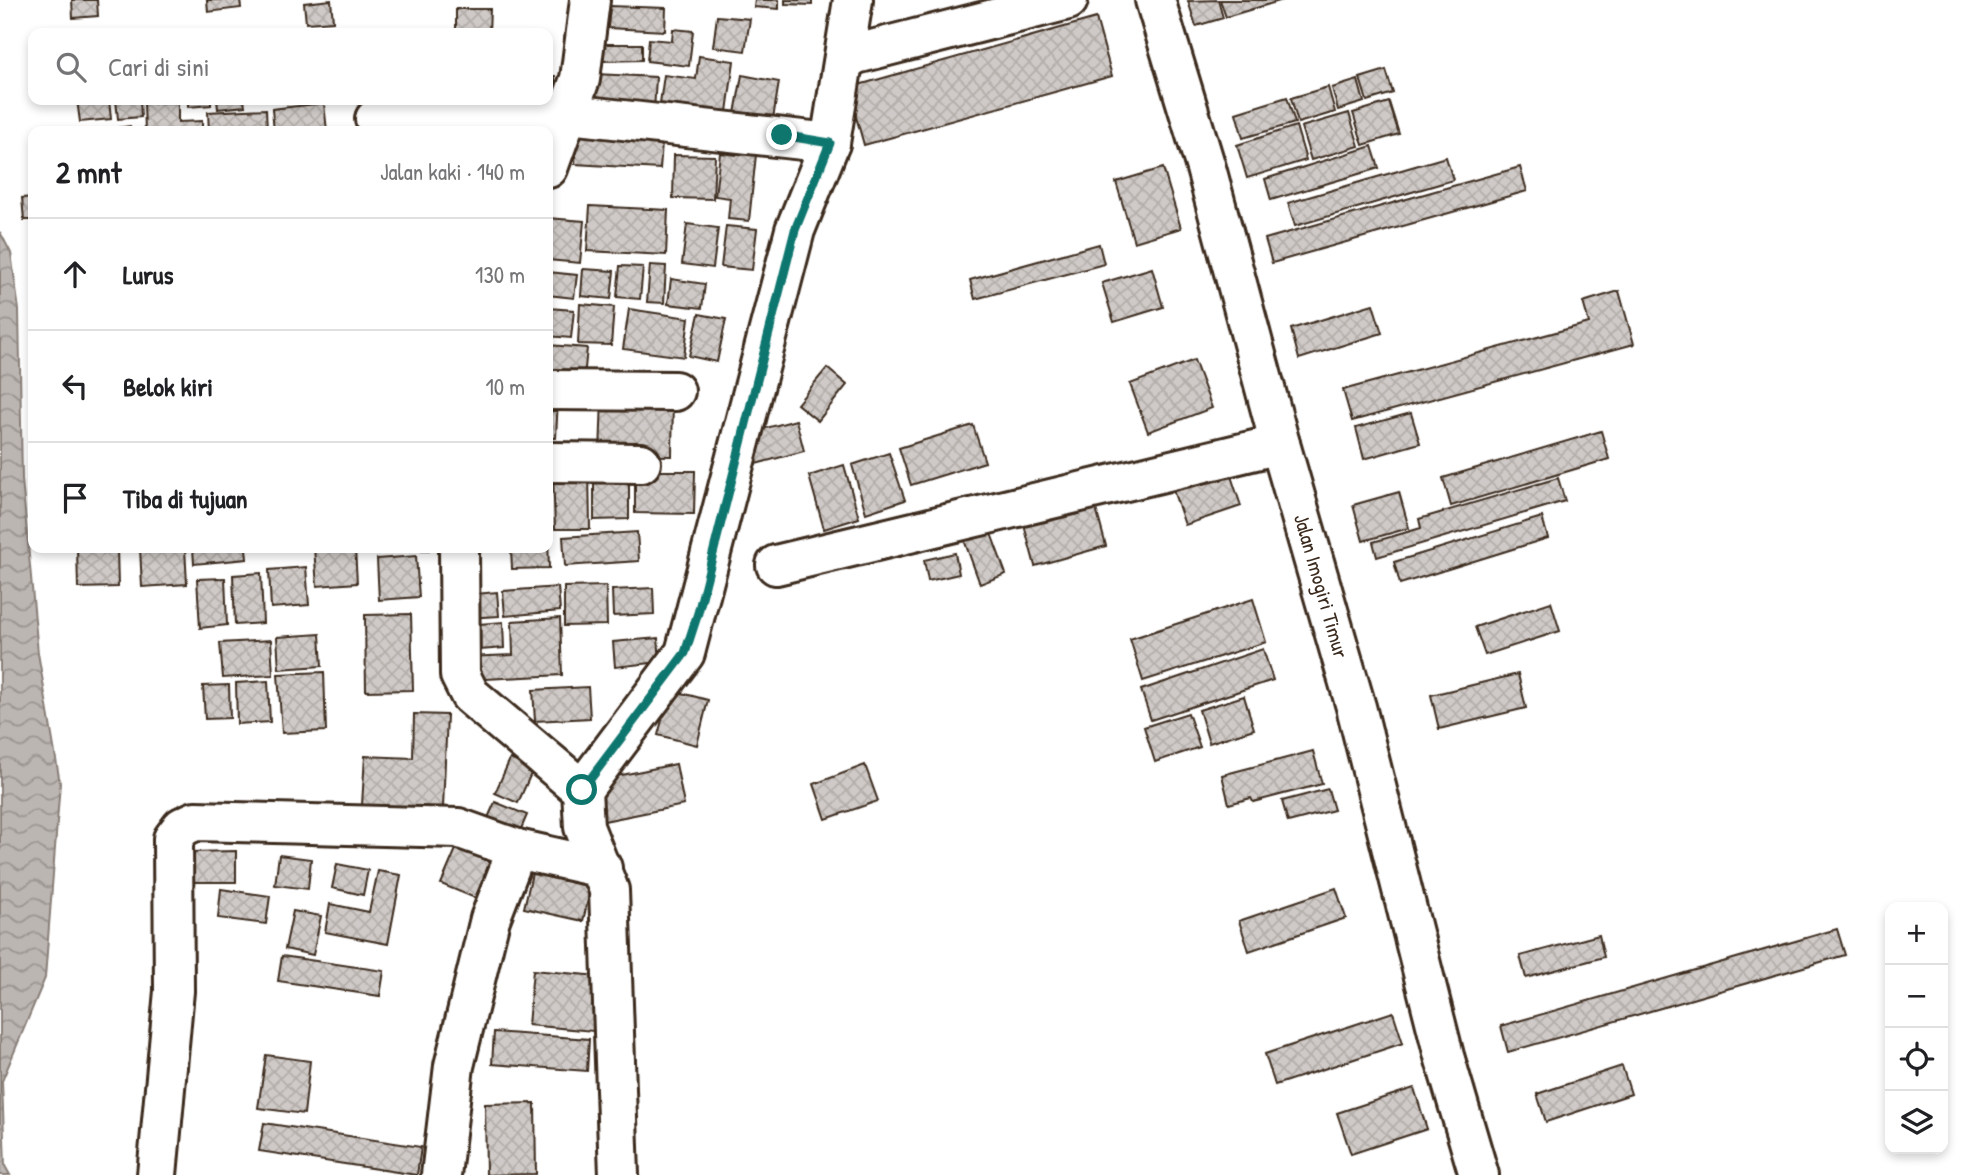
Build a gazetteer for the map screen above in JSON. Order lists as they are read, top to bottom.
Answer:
{
  "streets": {
    "street": ["Jalan Imogiri Timur"]
  },
  "page": {
    "search": "Cari di sini",
    "heading": ["2 mnt", "Jalan kaki · 140 m"],
    "list": [
      ["Lurus", "130 m"],
      ["Belok kiri", "10 m"],
      "Tiba di tujuan"
    ],
    "map_buttons": ["+", "−"]
  }
}
